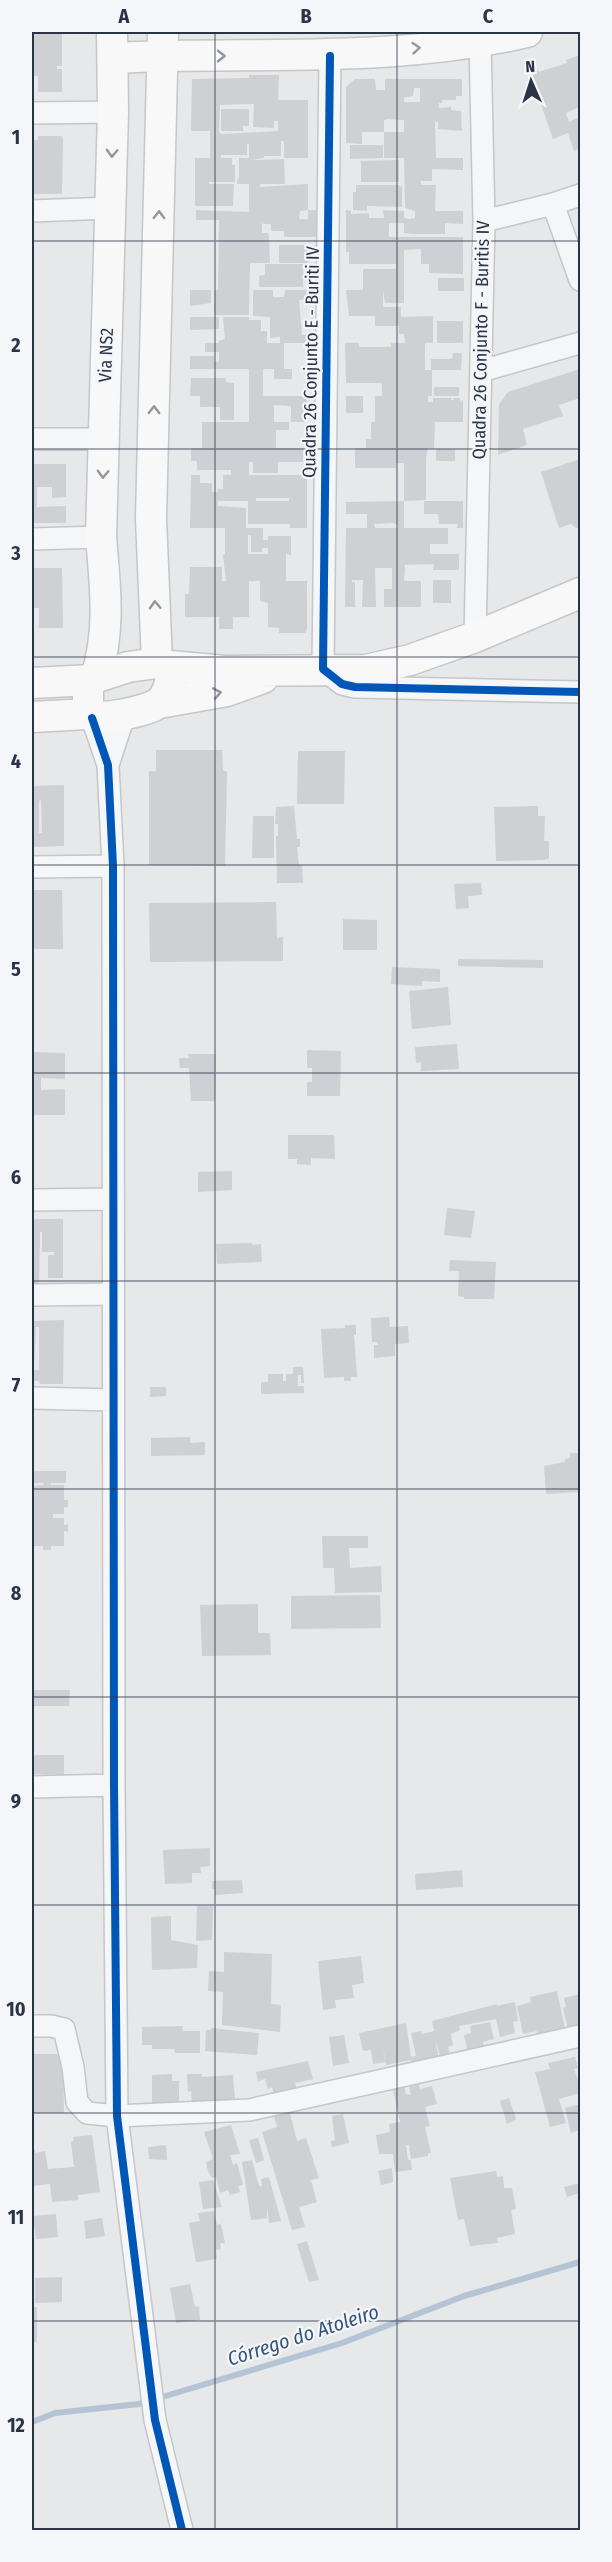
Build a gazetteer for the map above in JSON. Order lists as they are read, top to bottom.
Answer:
{
  "streets": {
    "street": ["Quadra 26 Conjunto F - Buritis IV", "Via NS2", "Quadra 26 Conjunto E - Buriti IV"]
  },
  "water": ["Córrego do Atoleiro"],
  "north": "top",
  "grid": {
    "columns": ["A", "B", "C"],
    "rows": [
      "1",
      "2",
      "3",
      "4",
      "5",
      "6",
      "7",
      "8",
      "9",
      "10",
      "11",
      "12"
    ]
  }
}
